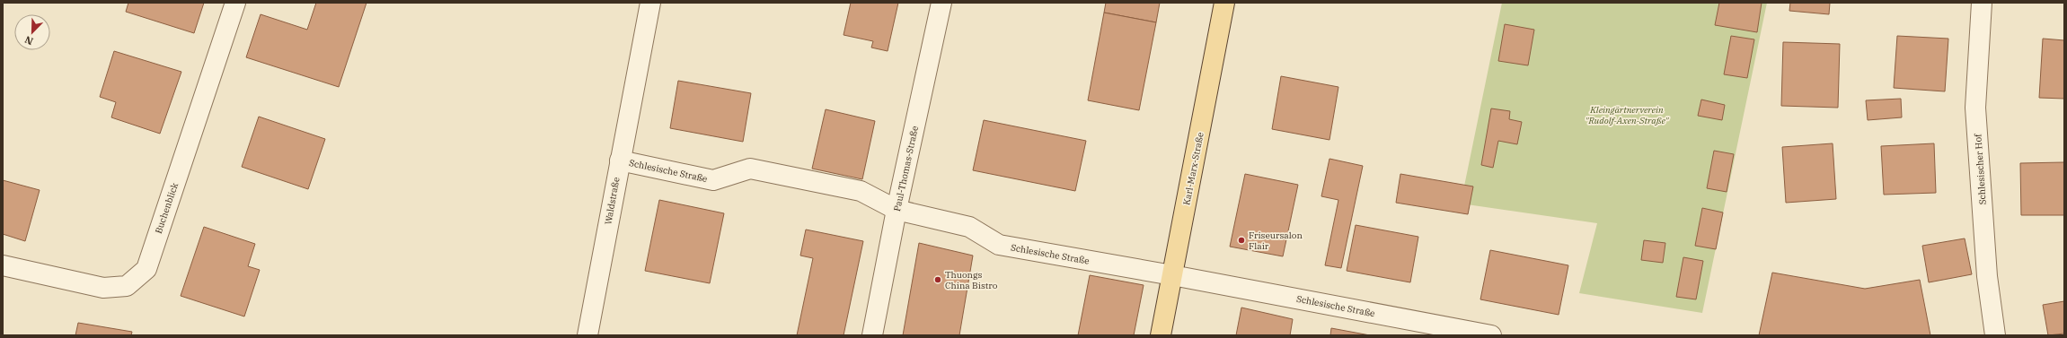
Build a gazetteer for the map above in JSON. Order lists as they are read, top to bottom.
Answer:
{
  "streets": {
    "main road": ["Karl-Marx-Straße"],
    "street": [
      "Paul-Thomas-Straße",
      "Schlesischer Hof",
      "Schlesische Straße",
      "Waldstraße",
      "Buchenblick"
    ]
  },
  "crossings": [
    ["Paul-Thomas-Straße", "Schlesische Straße"],
    ["Karl-Marx-Straße", "Schlesische Straße"],
    ["Schlesische Straße", "Waldstraße"]
  ],
  "parks": ["Kleingärtnerverein \"Rudolf-Axen-Straße\""],
  "places": ["Friseursalon Flair", "Thuongs China Bistro"],
  "north": "bottom left"
}
